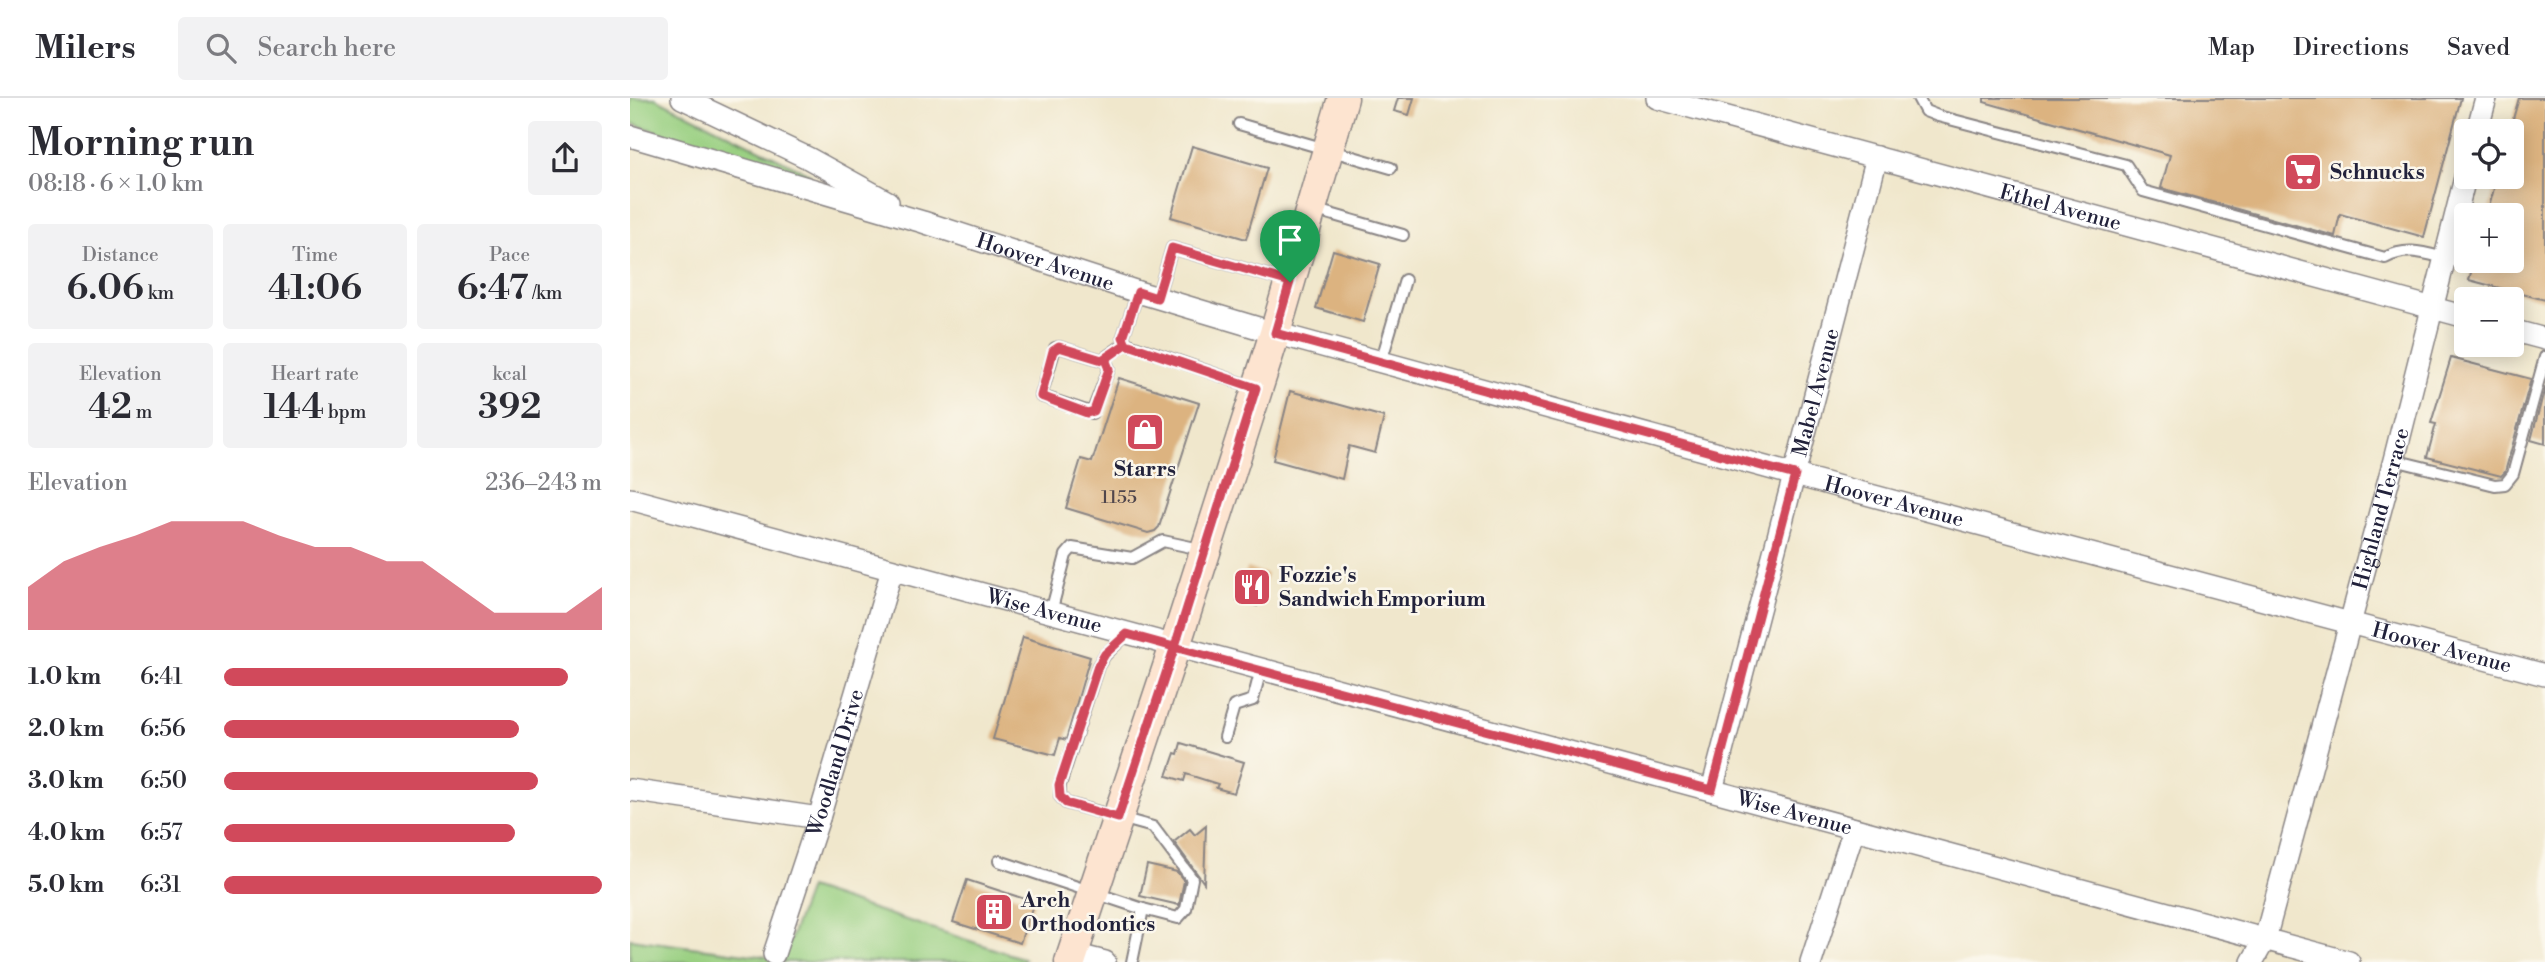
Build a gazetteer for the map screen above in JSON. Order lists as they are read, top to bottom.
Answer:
{
  "streets": {
    "street": [
      "Ethel Avenue",
      "Hoover Avenue",
      "Mabel Avenue",
      "Highland Terrace",
      "Wise Avenue",
      "Woodland Drive"
    ]
  },
  "crossings": [
    ["Ethel Avenue", "Mabel Avenue"],
    ["Ethel Avenue", "Highland Terrace"],
    ["Hoover Avenue", "Mabel Avenue"],
    ["Hoover Avenue", "Highland Terrace"],
    ["Mabel Avenue", "Wise Avenue"],
    ["Highland Terrace", "Wise Avenue"],
    ["Wise Avenue", "Woodland Drive"]
  ],
  "places": {
    "supermarket": ["Schnucks"],
    "shop": ["Starrs"],
    "restaurant": ["Fozzie's Sandwich Emporium"],
    "building": ["Arch Orthodontics"]
  },
  "house_numbers": ["1155"],
  "page": {
    "header": "Milers",
    "search": "Search here",
    "nav": ["Map", "Directions", "Saved"],
    "heading": ["Morning run", "08:18 · 6 × 1.0 km"],
    "map_buttons": ["+", "−"],
    "stats": [
      ["Distance", "6.06 km"],
      ["Time", "41:06"],
      ["Pace", "6:47 /km"],
      ["Elevation", "42 m"],
      ["Heart rate", "144 bpm"],
      ["kcal", "392"]
    ],
    "chart": ["Elevation", "236–243 m"],
    "list": [
      {
        "name": "1.0 km",
        "note": "6:41"
      },
      {
        "name": "2.0 km",
        "note": "6:56"
      },
      {
        "name": "3.0 km",
        "note": "6:50"
      },
      {
        "name": "4.0 km",
        "note": "6:57"
      },
      {
        "name": "5.0 km",
        "note": "6:31"
      }
    ]
  }
}
